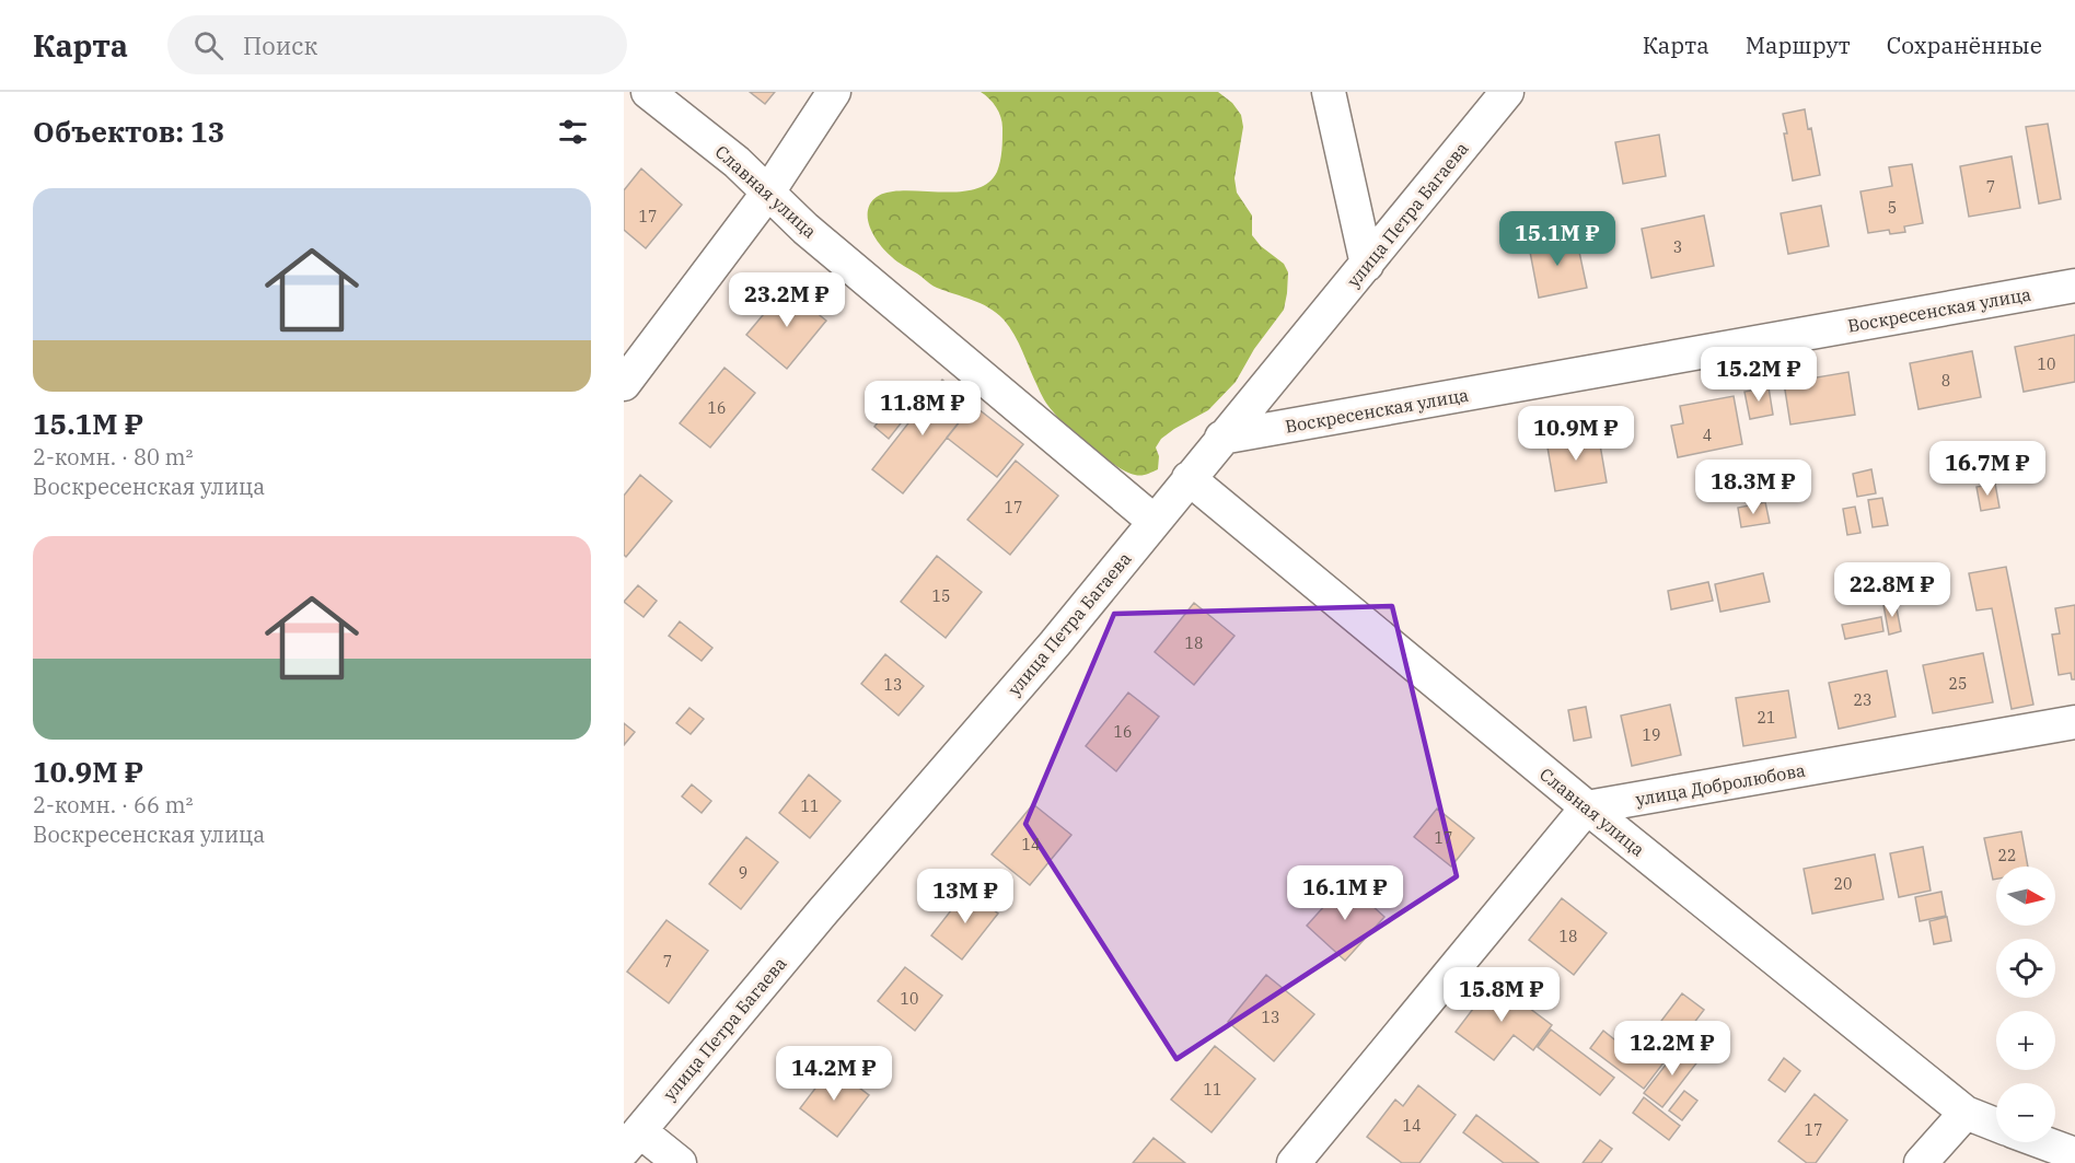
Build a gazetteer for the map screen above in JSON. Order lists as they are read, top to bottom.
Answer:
{
  "streets": {
    "street": [
      "Славная улица",
      "улица Петра Багаева",
      "Воскресенская улица",
      "улица Добролюбова"
    ]
  },
  "crossings": [
    ["Славная улица", "улица Петра Багаева"],
    ["Славная улица", "улица Добролюбова"],
    ["улица Петра Багаева", "Воскресенская улица"]
  ],
  "house_numbers": [
    "7",
    "5",
    "17",
    "3",
    "10",
    "8",
    "16",
    "4",
    "17",
    "15",
    "18",
    "25",
    "13",
    "23",
    "21",
    "16",
    "19",
    "11",
    "17",
    "14",
    "22",
    "9",
    "20",
    "18",
    "7",
    "10",
    "13",
    "11",
    "14",
    "17"
  ],
  "north": "right",
  "page": {
    "header": "Карта",
    "search": "Поиск",
    "nav": ["Карта", "Маршрут", "Сохранённые"],
    "heading": "Объектов: 13",
    "list": [
      {
        "name": "15.1M ₽",
        "note": "2-комн. · 80 m² · Воскресенская улица"
      },
      {
        "name": "10.9M ₽",
        "note": "2-комн. · 66 m² · Воскресенская улица"
      }
    ],
    "price": [
      "15.1M ₽",
      "23.2M ₽",
      "15.2M ₽",
      "11.8M ₽",
      "10.9M ₽",
      "16.7M ₽",
      "18.3M ₽",
      "22.8M ₽",
      "16.1M ₽",
      "13M ₽",
      "15.8M ₽",
      "12.2M ₽",
      "14.2M ₽"
    ],
    "map_buttons": ["+", "−"]
  }
}
